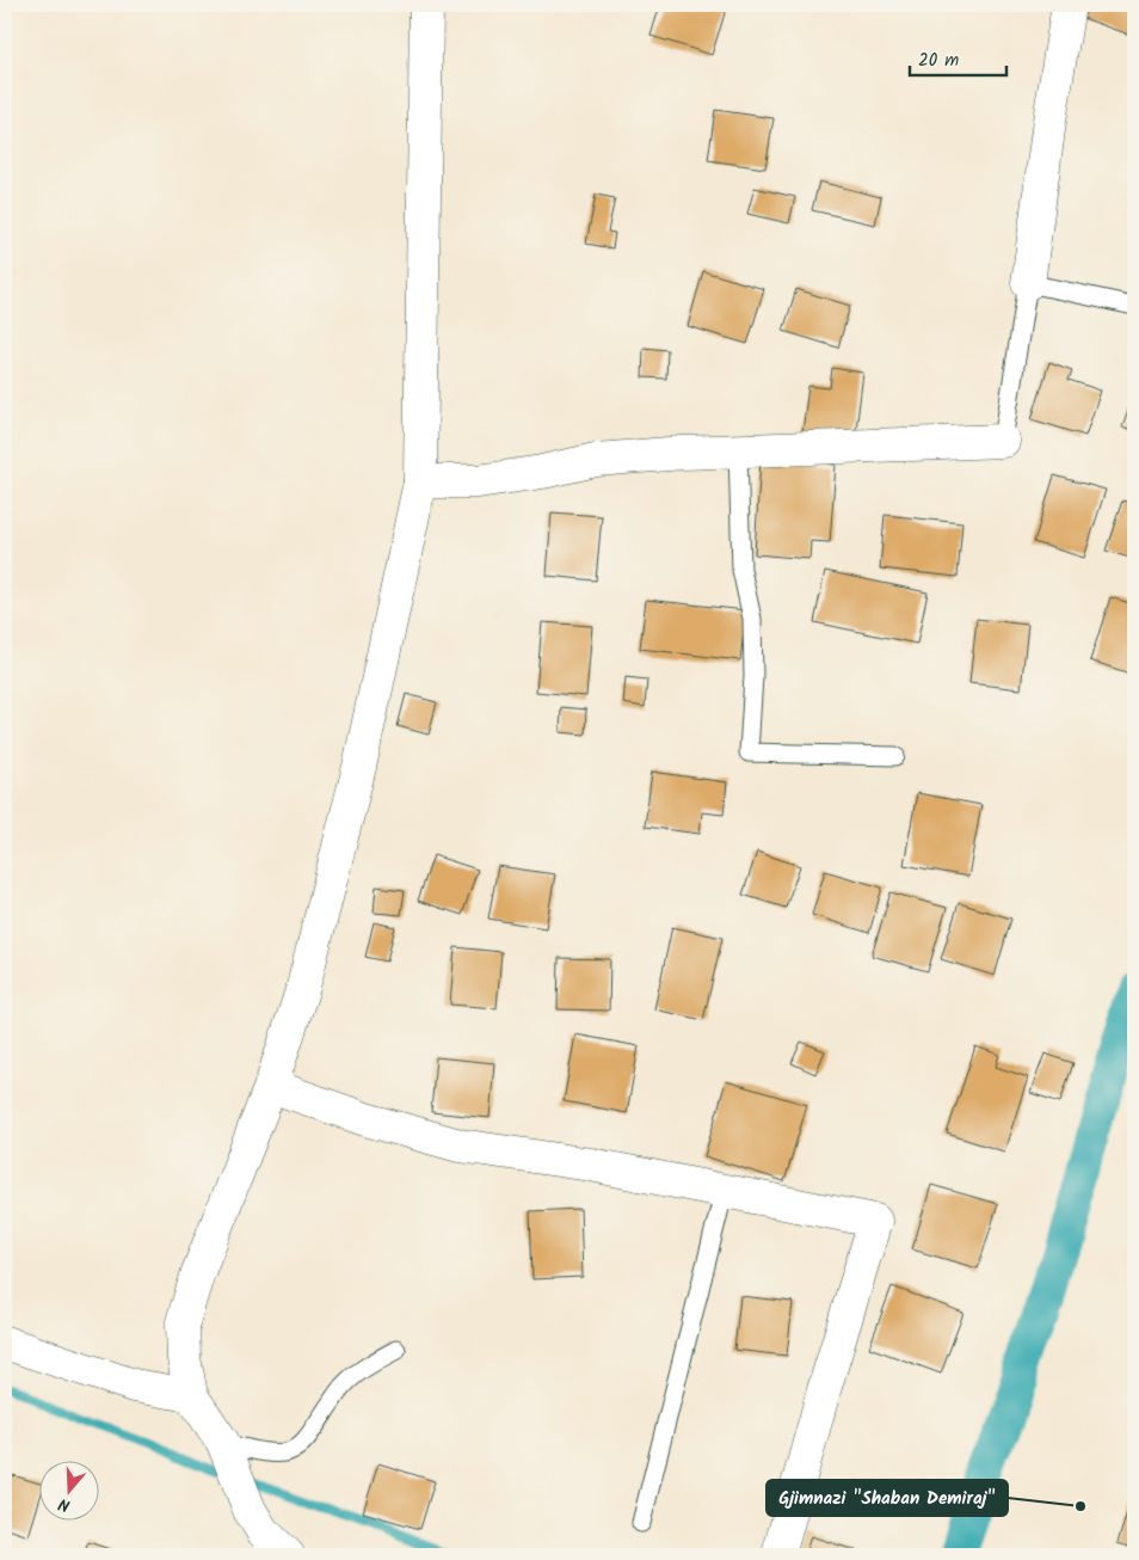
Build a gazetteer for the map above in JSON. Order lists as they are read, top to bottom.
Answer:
{
  "places": ["Gjimnazi \"Shaban Demiraj\""],
  "scale_bar": "20 m",
  "north": "bottom"
}
